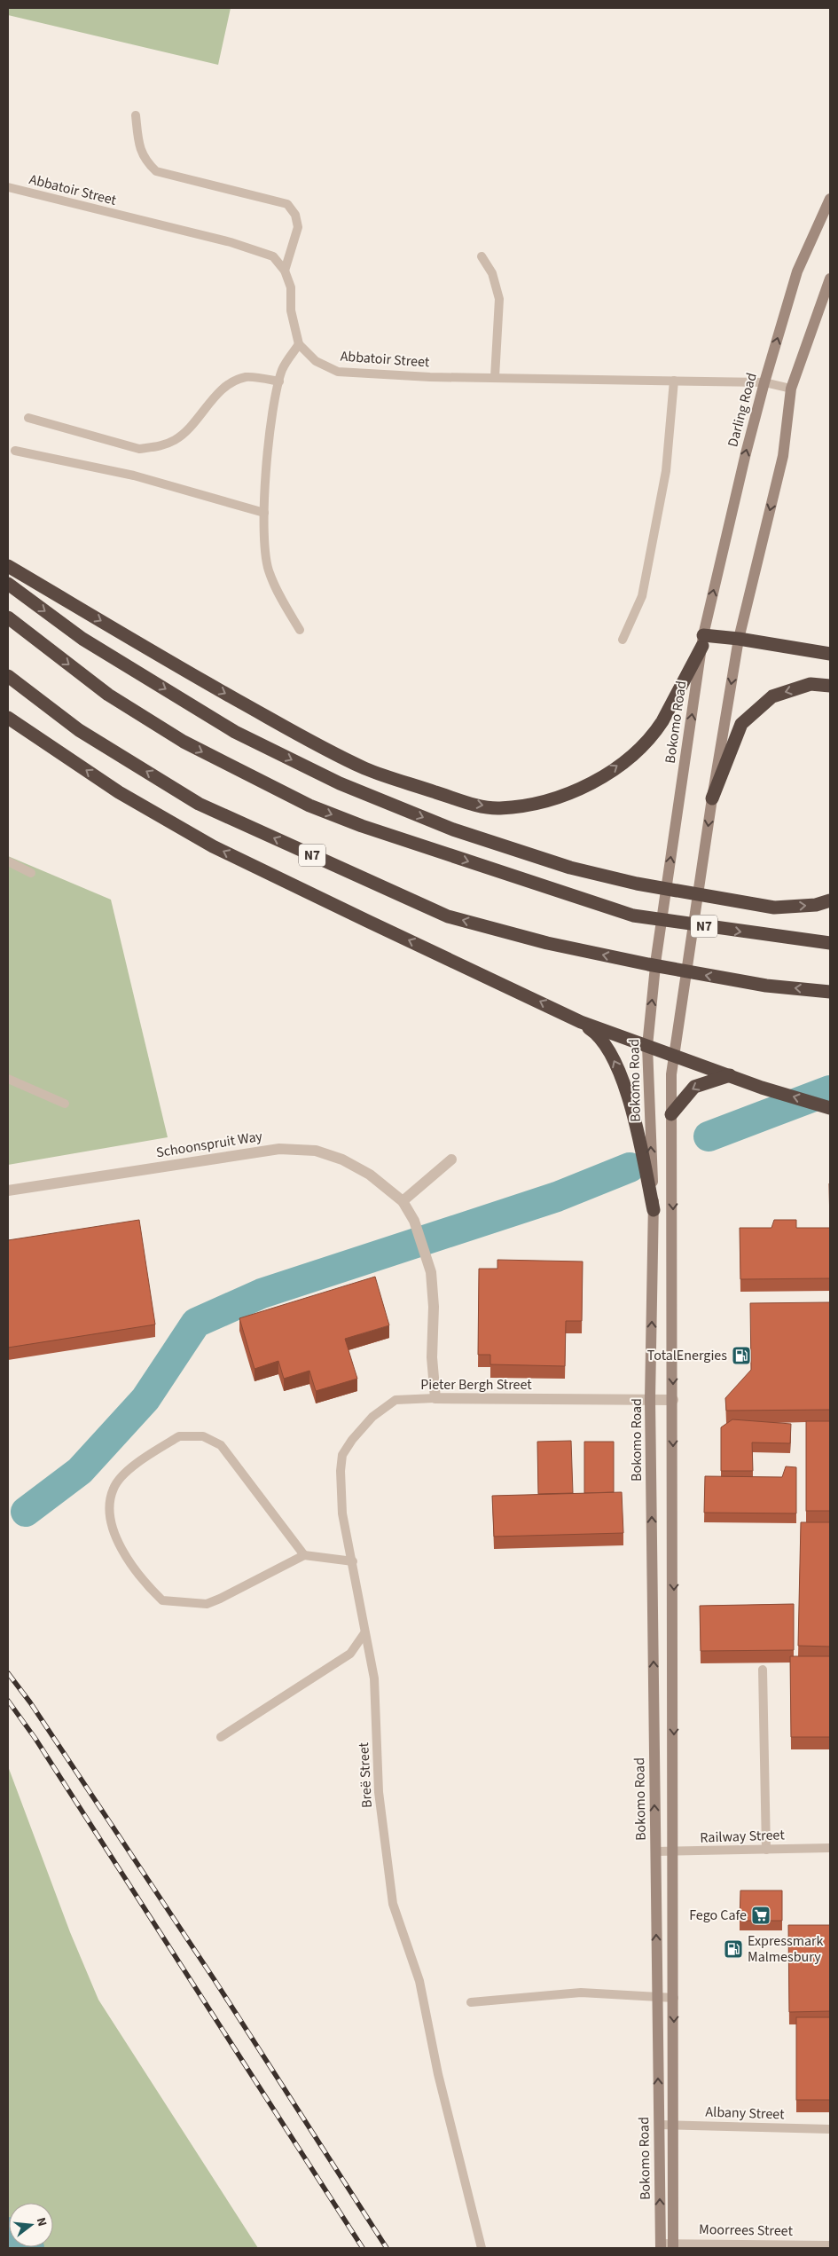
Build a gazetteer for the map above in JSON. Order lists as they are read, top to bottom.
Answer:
{
  "streets": {
    "highway": ["N7"],
    "main road": ["Darling Road", "Bokomo Road"],
    "street": ["Schoonspruit Way", "Pieter Bergh Street", "Moorrees Street"],
    "lane": [
      "Abbatoir Street",
      "Breë Street",
      "Railway Street",
      "Albany Street"
    ]
  },
  "crossings": [
    ["Abbatoir Street", "Darling Road"],
    ["Darling Road", "Bokomo Road"],
    ["Bokomo Road", "Pieter Bergh Street"],
    ["Bokomo Road", "Railway Street"],
    ["Bokomo Road", "Albany Street"],
    ["Bokomo Road", "Moorrees Street"],
    ["Schoonspruit Way", "Pieter Bergh Street"],
    ["Pieter Bergh Street", "Breë Street"]
  ],
  "places": {
    "fuel station": ["TotalEnergies", "Expressmark Malmesbury"],
    "supermarket": ["Fego Cafe"]
  },
  "north": "right"
}
